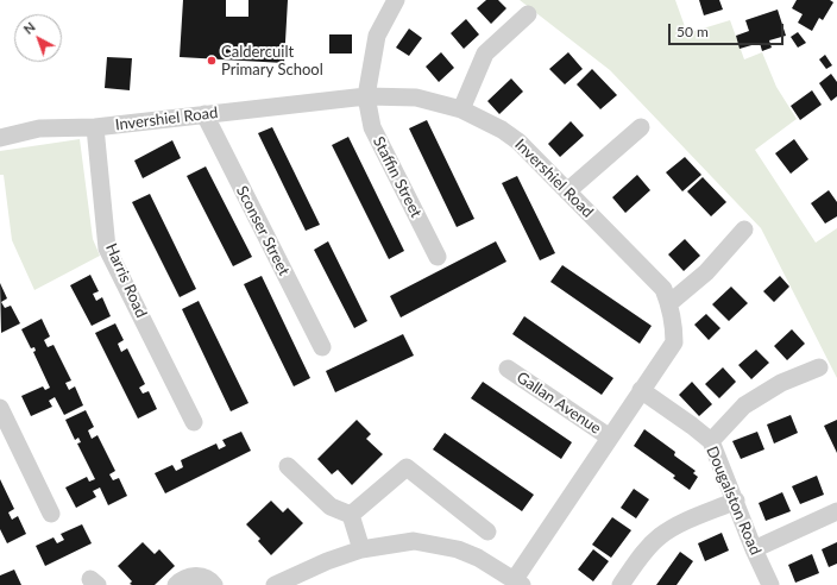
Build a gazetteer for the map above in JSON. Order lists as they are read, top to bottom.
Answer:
{
  "streets": {
    "street": [
      "Invershiel Road",
      "Staffin Street",
      "Sconser Street",
      "Harris Road",
      "Gallan Avenue",
      "Dougalston Road"
    ]
  },
  "crossings": [
    ["Invershiel Road", "Staffin Street"],
    ["Invershiel Road", "Sconser Street"],
    ["Invershiel Road", "Harris Road"],
    ["Invershiel Road", "Gallan Avenue"],
    ["Invershiel Road", "Dougalston Road"]
  ],
  "places": ["Caldercuilt Primary School"],
  "scale_bar": "50 m",
  "north": "top left"
}
